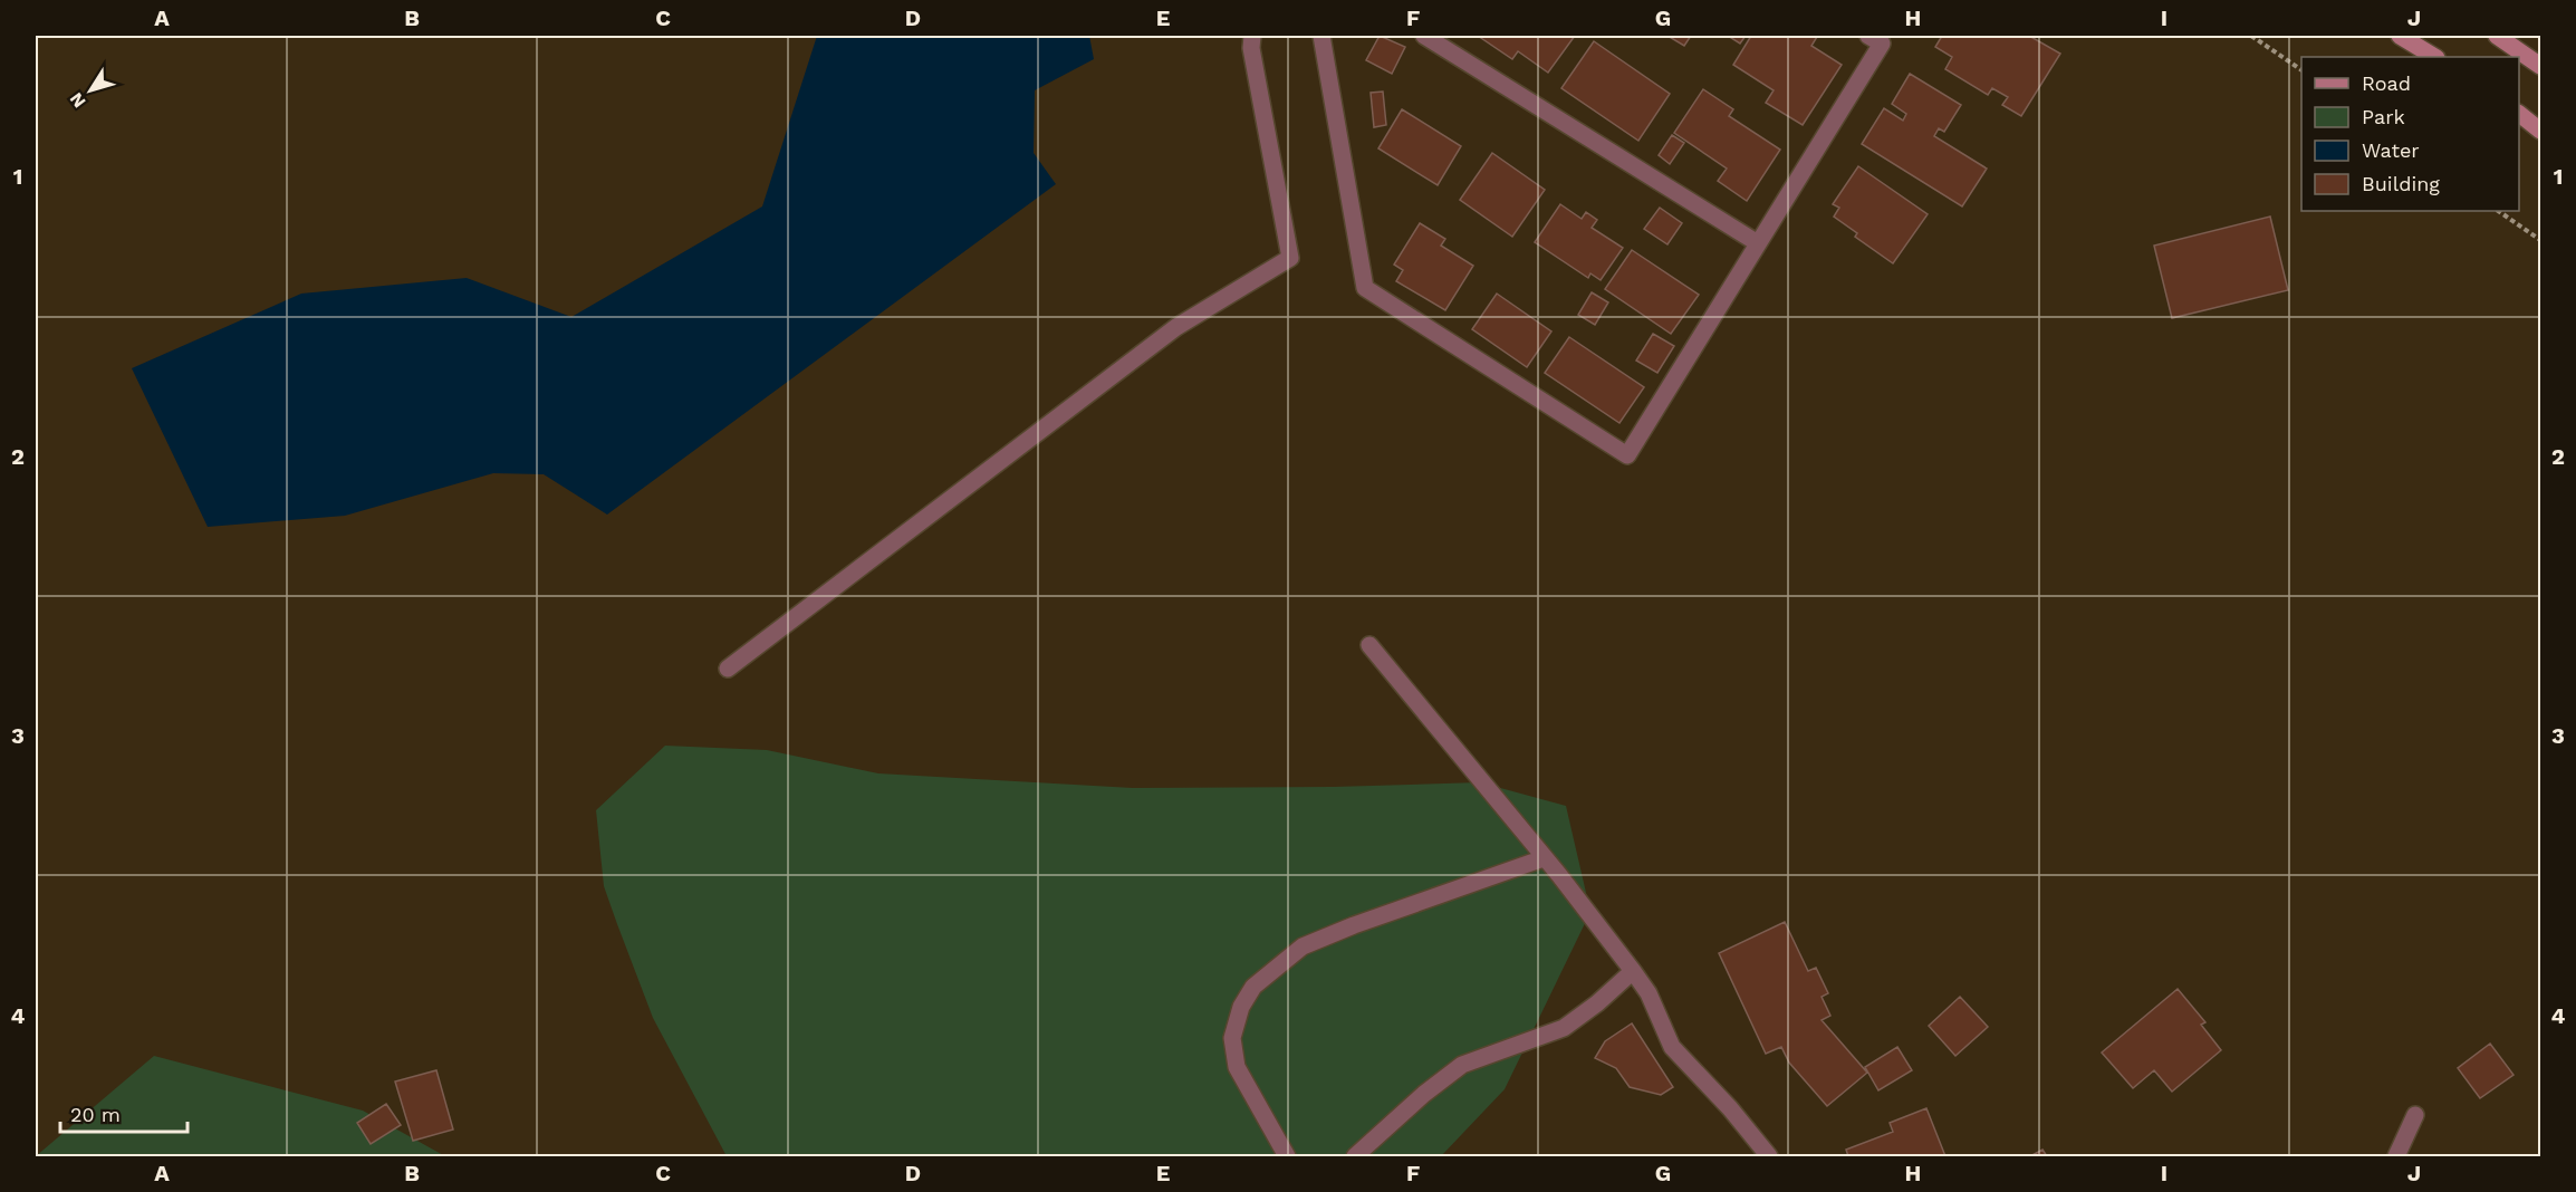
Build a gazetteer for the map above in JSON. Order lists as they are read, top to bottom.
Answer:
{
  "legend": [
    "Road",
    "Park",
    "Water",
    "Building"
  ],
  "scale_bar": "20 m",
  "north": "bottom left",
  "grid": {
    "columns": [
      "A",
      "B",
      "C",
      "D",
      "E",
      "F",
      "G",
      "H",
      "I",
      "J"
    ],
    "rows": [
      "1",
      "2",
      "3",
      "4"
    ]
  }
}
